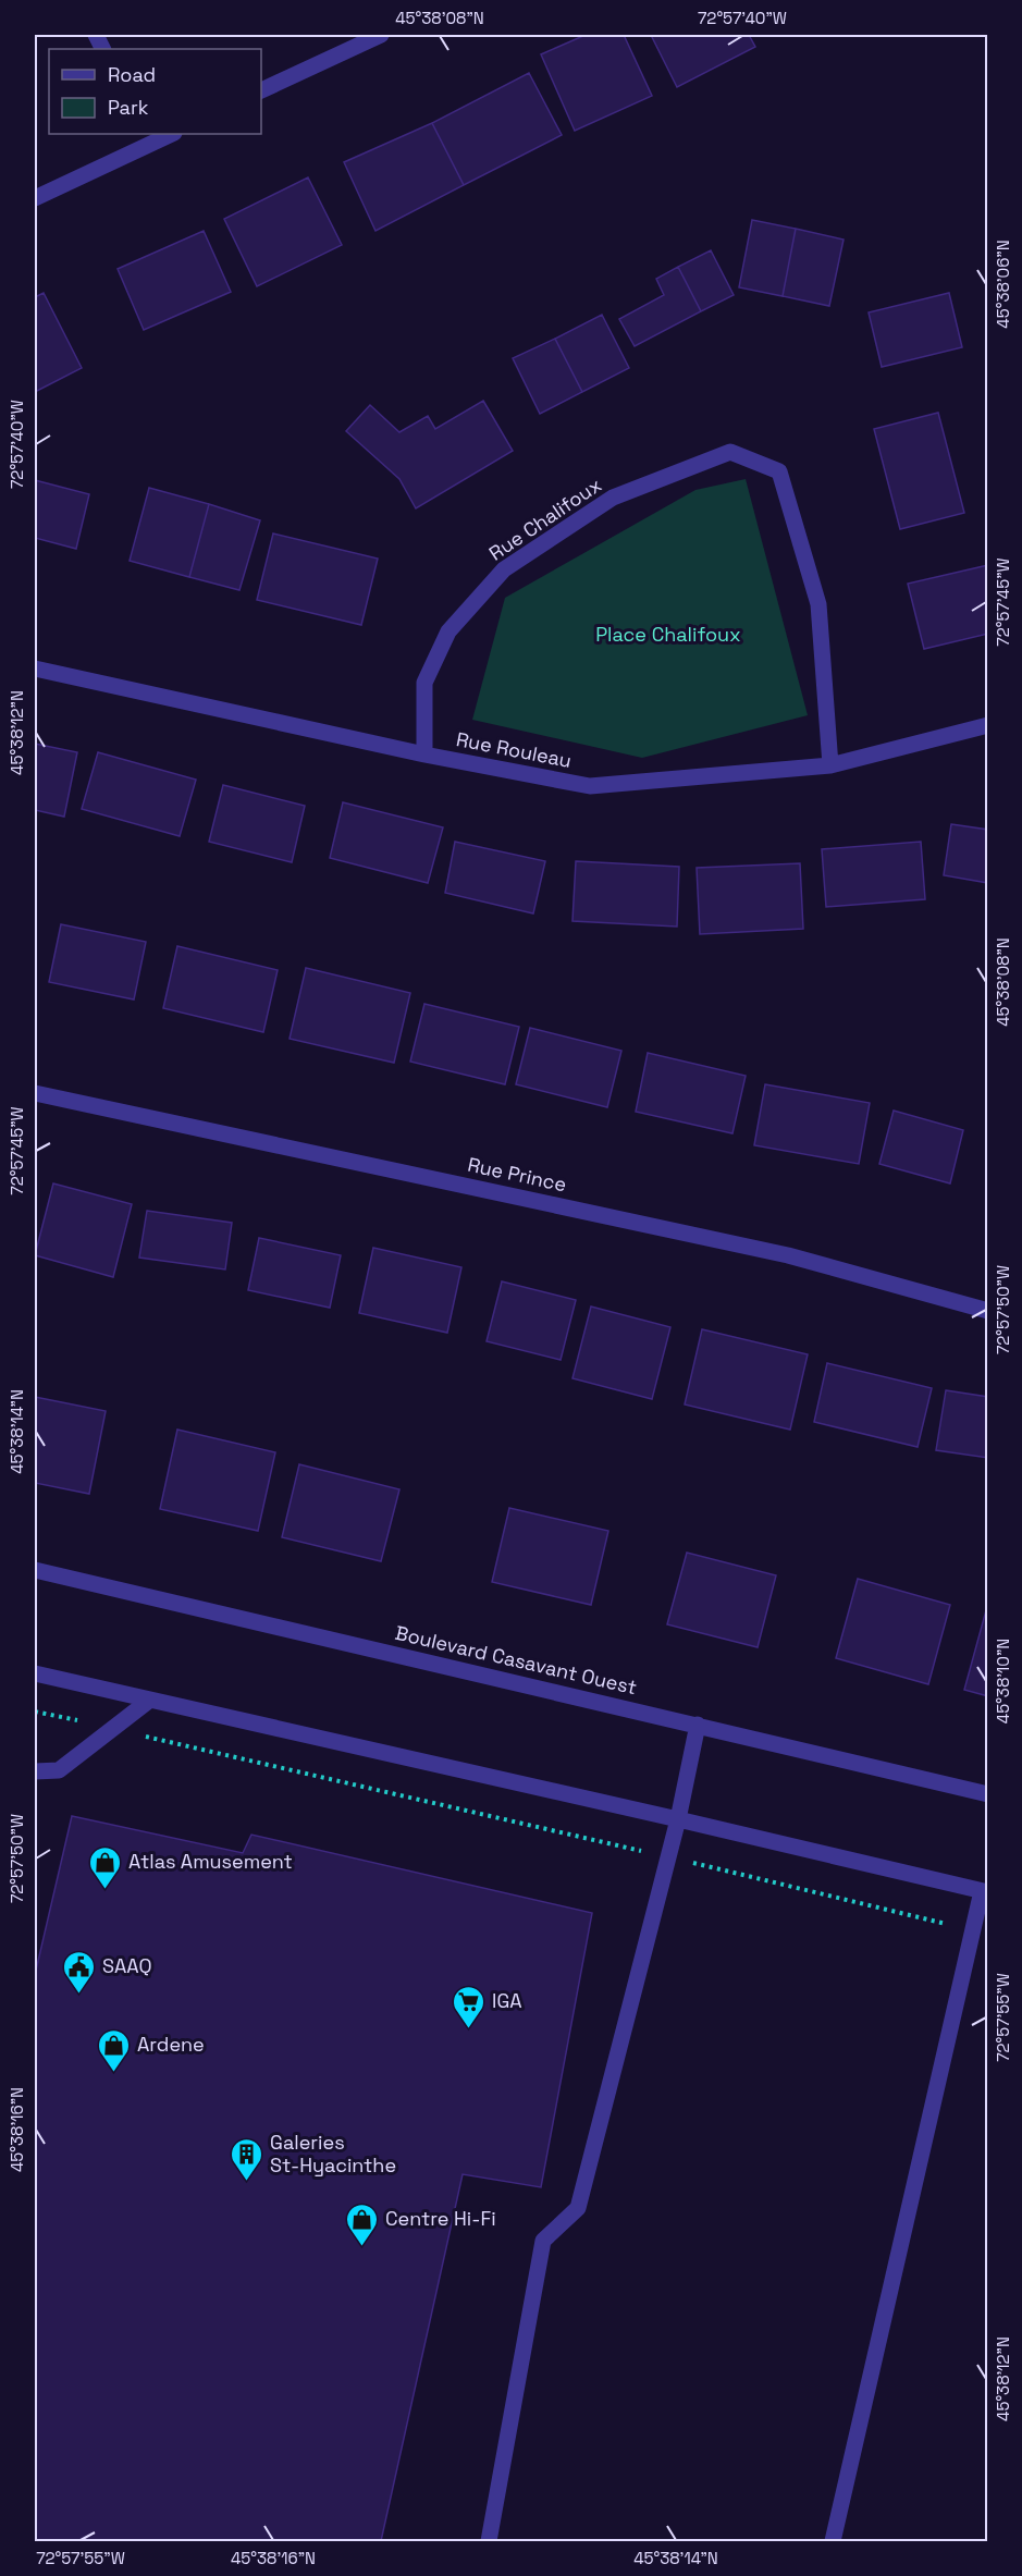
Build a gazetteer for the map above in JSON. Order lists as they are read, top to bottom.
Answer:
{
  "streets": {
    "street": [
      "Rue Chalifoux",
      "Rue Rouleau",
      "Rue Prince",
      "Boulevard Casavant Ouest"
    ]
  },
  "crossings": [
    ["Rue Chalifoux", "Rue Rouleau"]
  ],
  "parks": ["Place Chalifoux"],
  "places": {
    "shop": ["Atlas Amusement", "Ardene", "Centre Hi-Fi"],
    "public building": ["SAAQ"],
    "supermarket": ["IGA"],
    "building": ["Galeries St-Hyacinthe"]
  },
  "legend": ["Road", "Park"],
  "coordinates": [
    "45°38'08\"N",
    "72°57'40\"W",
    "45°38'06\"N",
    "72°57'45\"W",
    "45°38'12\"N",
    "72°57'50\"W",
    "45°38'14\"N",
    "45°38'10\"N",
    "72°57'55\"W",
    "45°38'16\"N"
  ]
}
